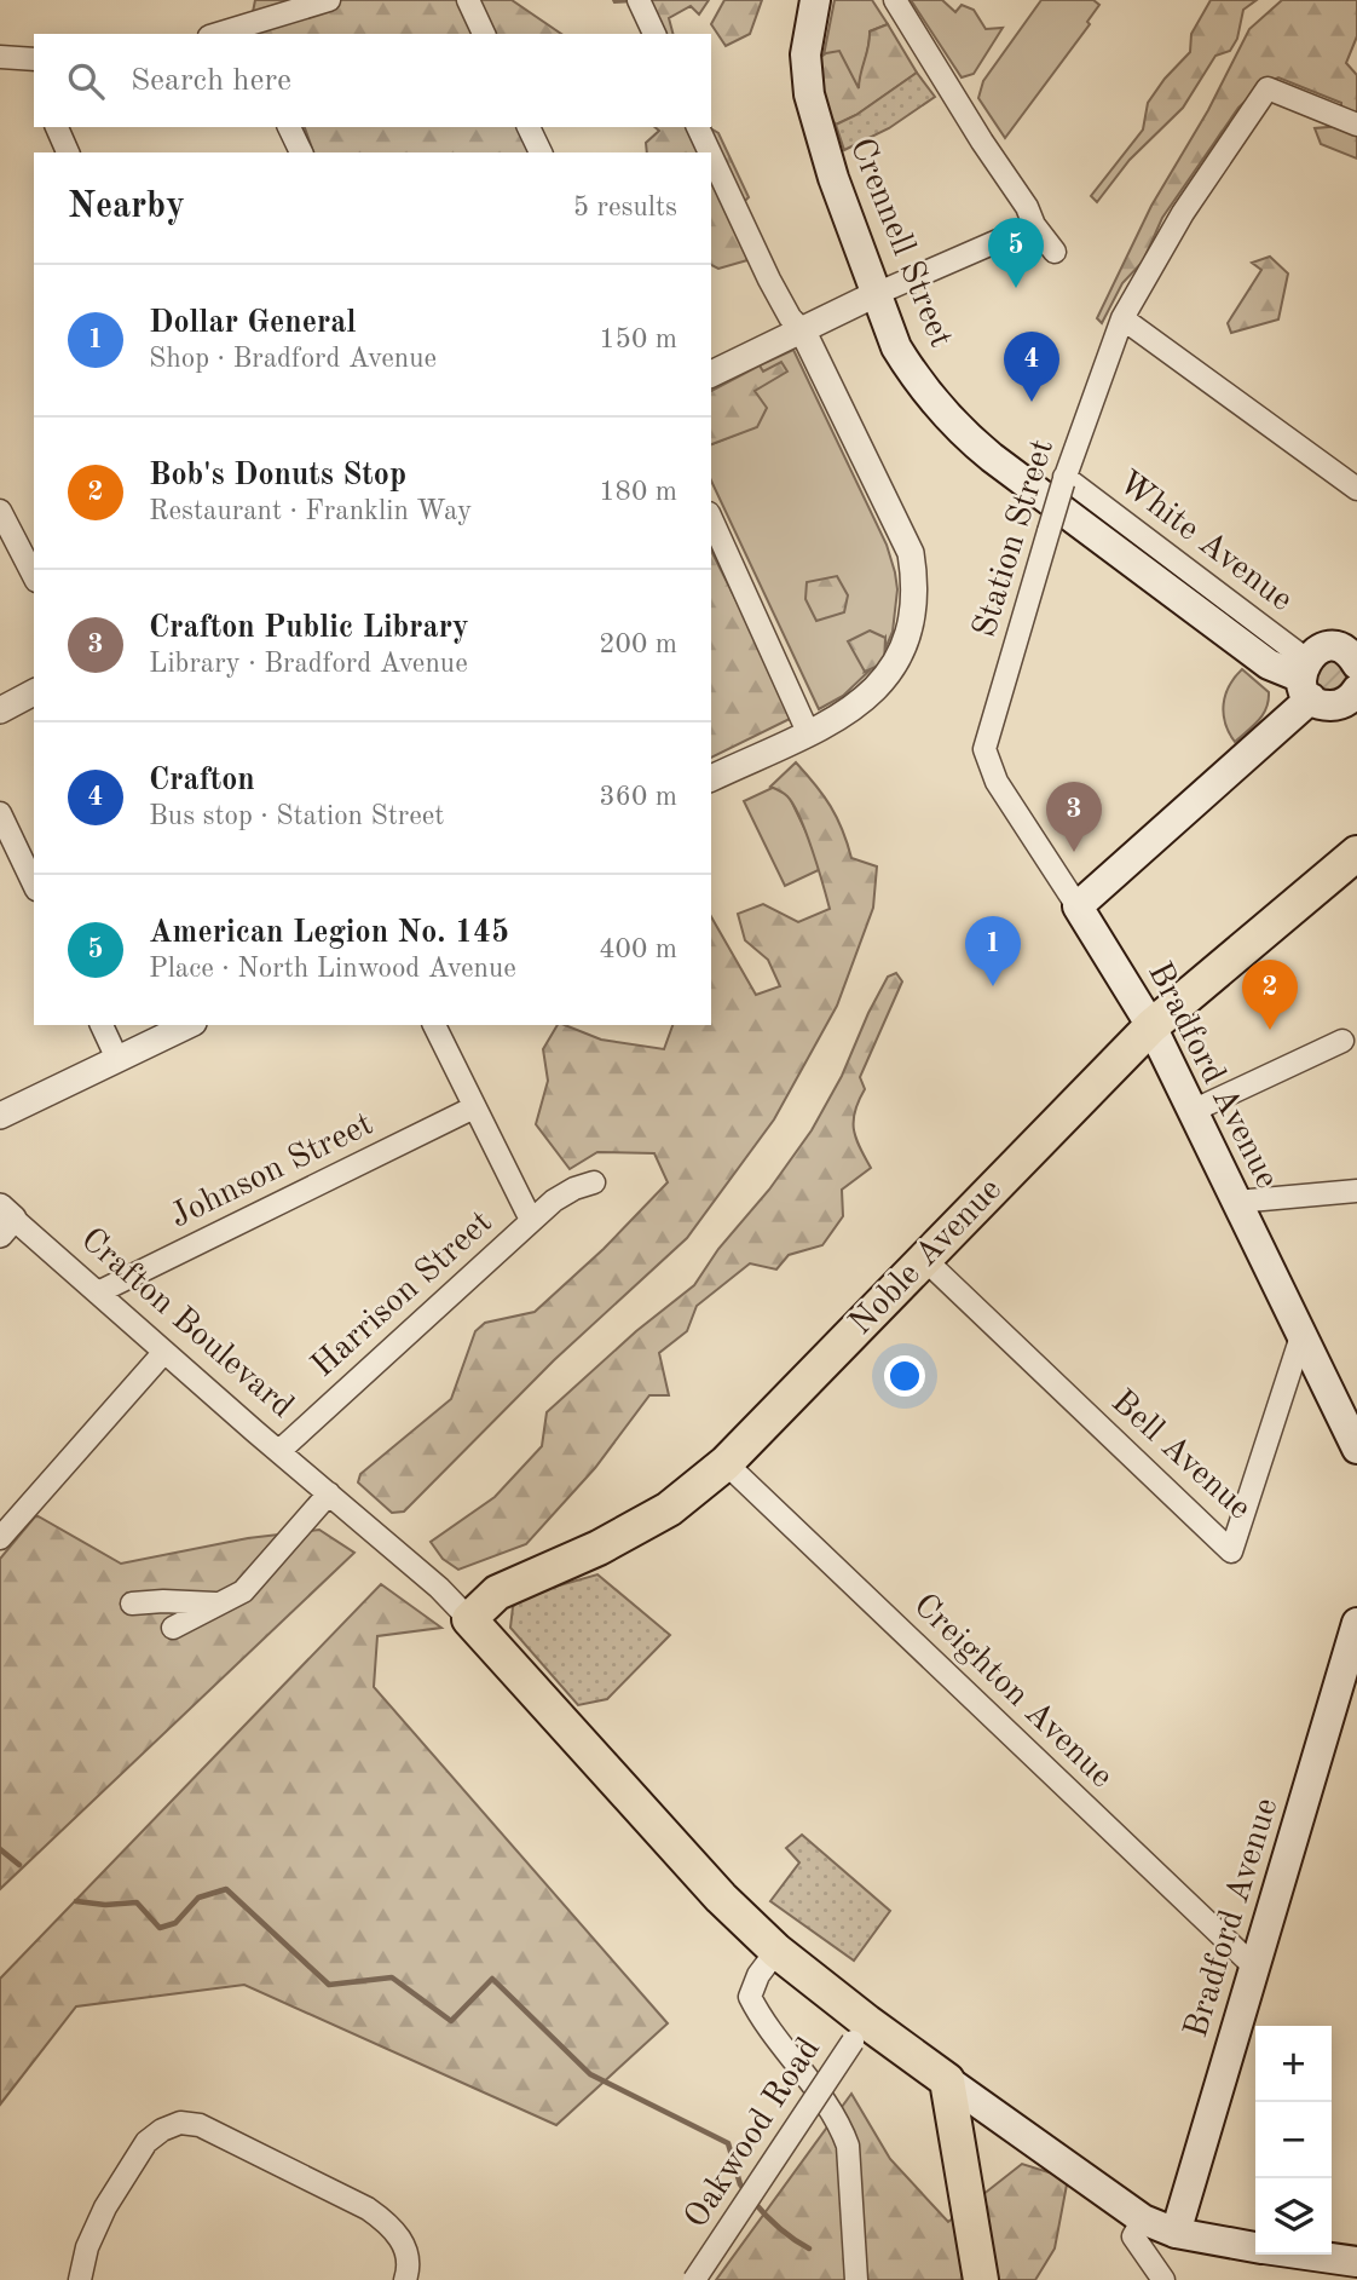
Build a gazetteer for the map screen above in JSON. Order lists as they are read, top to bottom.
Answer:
{
  "streets": {
    "main road": ["Crennell Street", "Bradford Avenue", "Noble Avenue"],
    "street": [
      "Station Street",
      "White Avenue",
      "Johnson Street",
      "Harrison Street",
      "Crafton Boulevard",
      "Bell Avenue",
      "Creighton Avenue",
      "Oakwood Road"
    ]
  },
  "crossings": [
    ["Crennell Street", "White Avenue"],
    ["Station Street", "White Avenue"],
    ["Station Street", "Bradford Avenue"],
    ["Bradford Avenue", "Noble Avenue"],
    ["Bradford Avenue", "Bell Avenue"],
    ["Bradford Avenue", "Creighton Avenue"],
    ["Johnson Street", "Crafton Boulevard"],
    ["Noble Avenue", "Crafton Boulevard"],
    ["Noble Avenue", "Bell Avenue"],
    ["Noble Avenue", "Creighton Avenue"],
    ["Harrison Street", "Crafton Boulevard"]
  ],
  "page": {
    "search": "Search here",
    "heading": ["Nearby", "5 results"],
    "pins": [
      "5",
      "4",
      "3",
      "1",
      "2"
    ],
    "list": [
      {
        "mark": "1",
        "name": "Dollar General",
        "note": "Shop · Bradford Avenue",
        "value": "150 m"
      },
      {
        "mark": "2",
        "name": "Bob's Donuts Stop",
        "note": "Restaurant · Franklin Way",
        "value": "180 m"
      },
      {
        "mark": "3",
        "name": "Crafton Public Library",
        "note": "Library · Bradford Avenue",
        "value": "200 m"
      },
      {
        "mark": "4",
        "name": "Crafton",
        "note": "Bus stop · Station Street",
        "value": "360 m"
      },
      {
        "mark": "5",
        "name": "American Legion No. 145",
        "note": "Place · North Linwood Avenue",
        "value": "400 m"
      }
    ],
    "map_buttons": ["+", "−"]
  }
}
